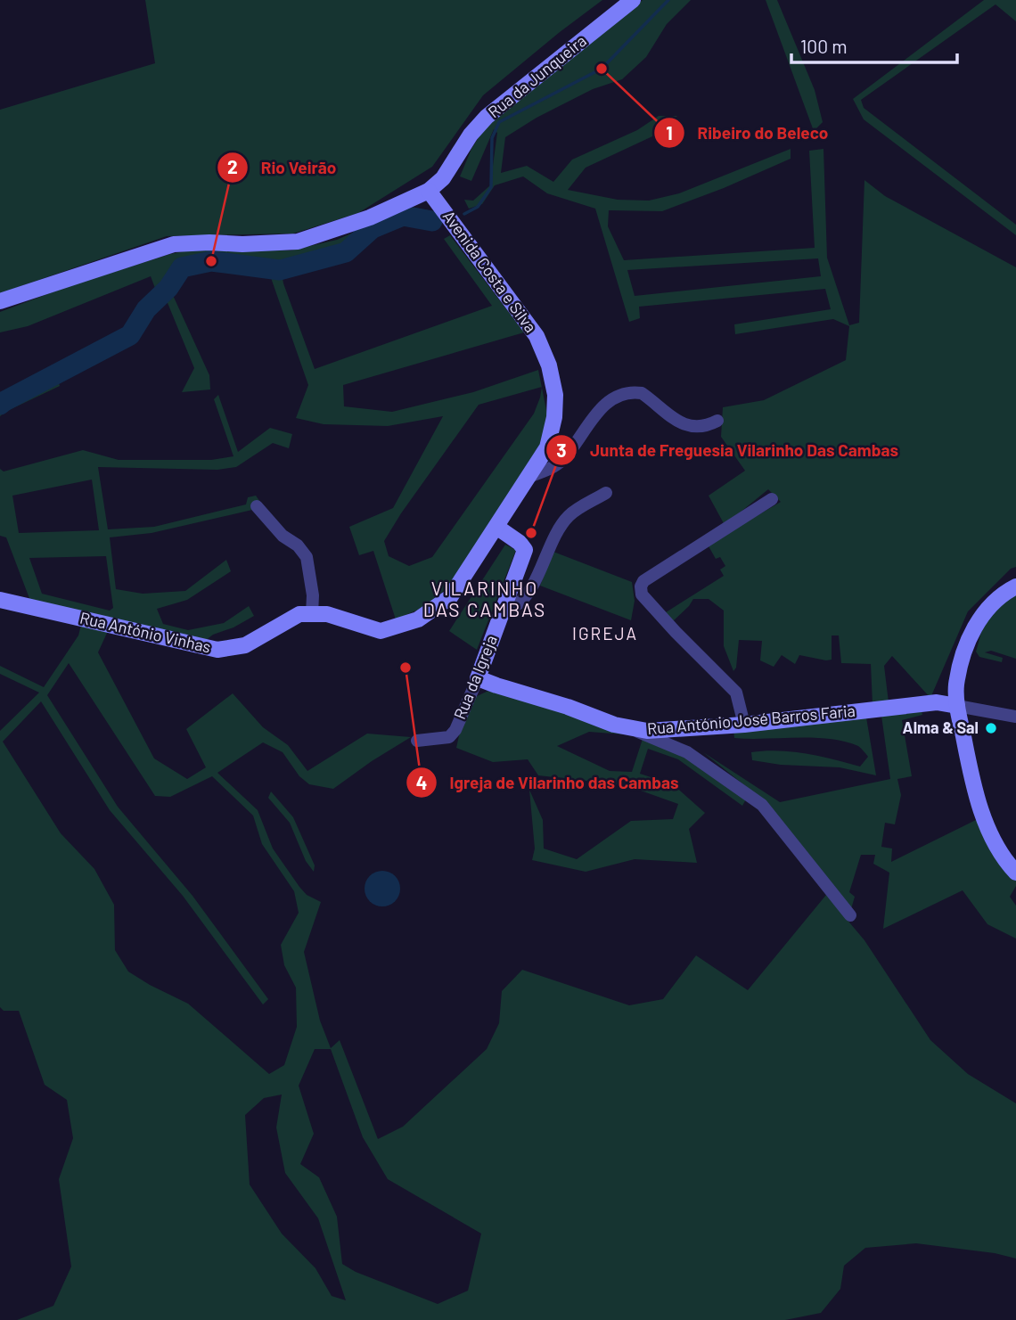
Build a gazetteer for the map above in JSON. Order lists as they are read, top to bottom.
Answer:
{
  "streets": {
    "street": [
      "Rua da Junqueira",
      "Avenida Costa e Silva",
      "Rua António Vinhas",
      "Rua da Igreja",
      "Rua António José Barros Faria"
    ]
  },
  "crossings": [
    ["Rua da Junqueira", "Avenida Costa e Silva"],
    ["Avenida Costa e Silva", "Rua António Vinhas"],
    ["Avenida Costa e Silva", "Rua da Igreja"],
    ["Rua António Vinhas", "Rua da Igreja"],
    ["Rua da Igreja", "Rua António José Barros Faria"]
  ],
  "districts": ["VILARINHO DAS CAMBAS", "IGREJA"],
  "places": [
    "Ribeiro do Beleco",
    "Rio Veirão",
    "Junta de Freguesia Vilarinho Das Cambas",
    "Igreja de Vilarinho das Cambas",
    "Alma & Sal"
  ],
  "scale_bar": "100 m"
}
